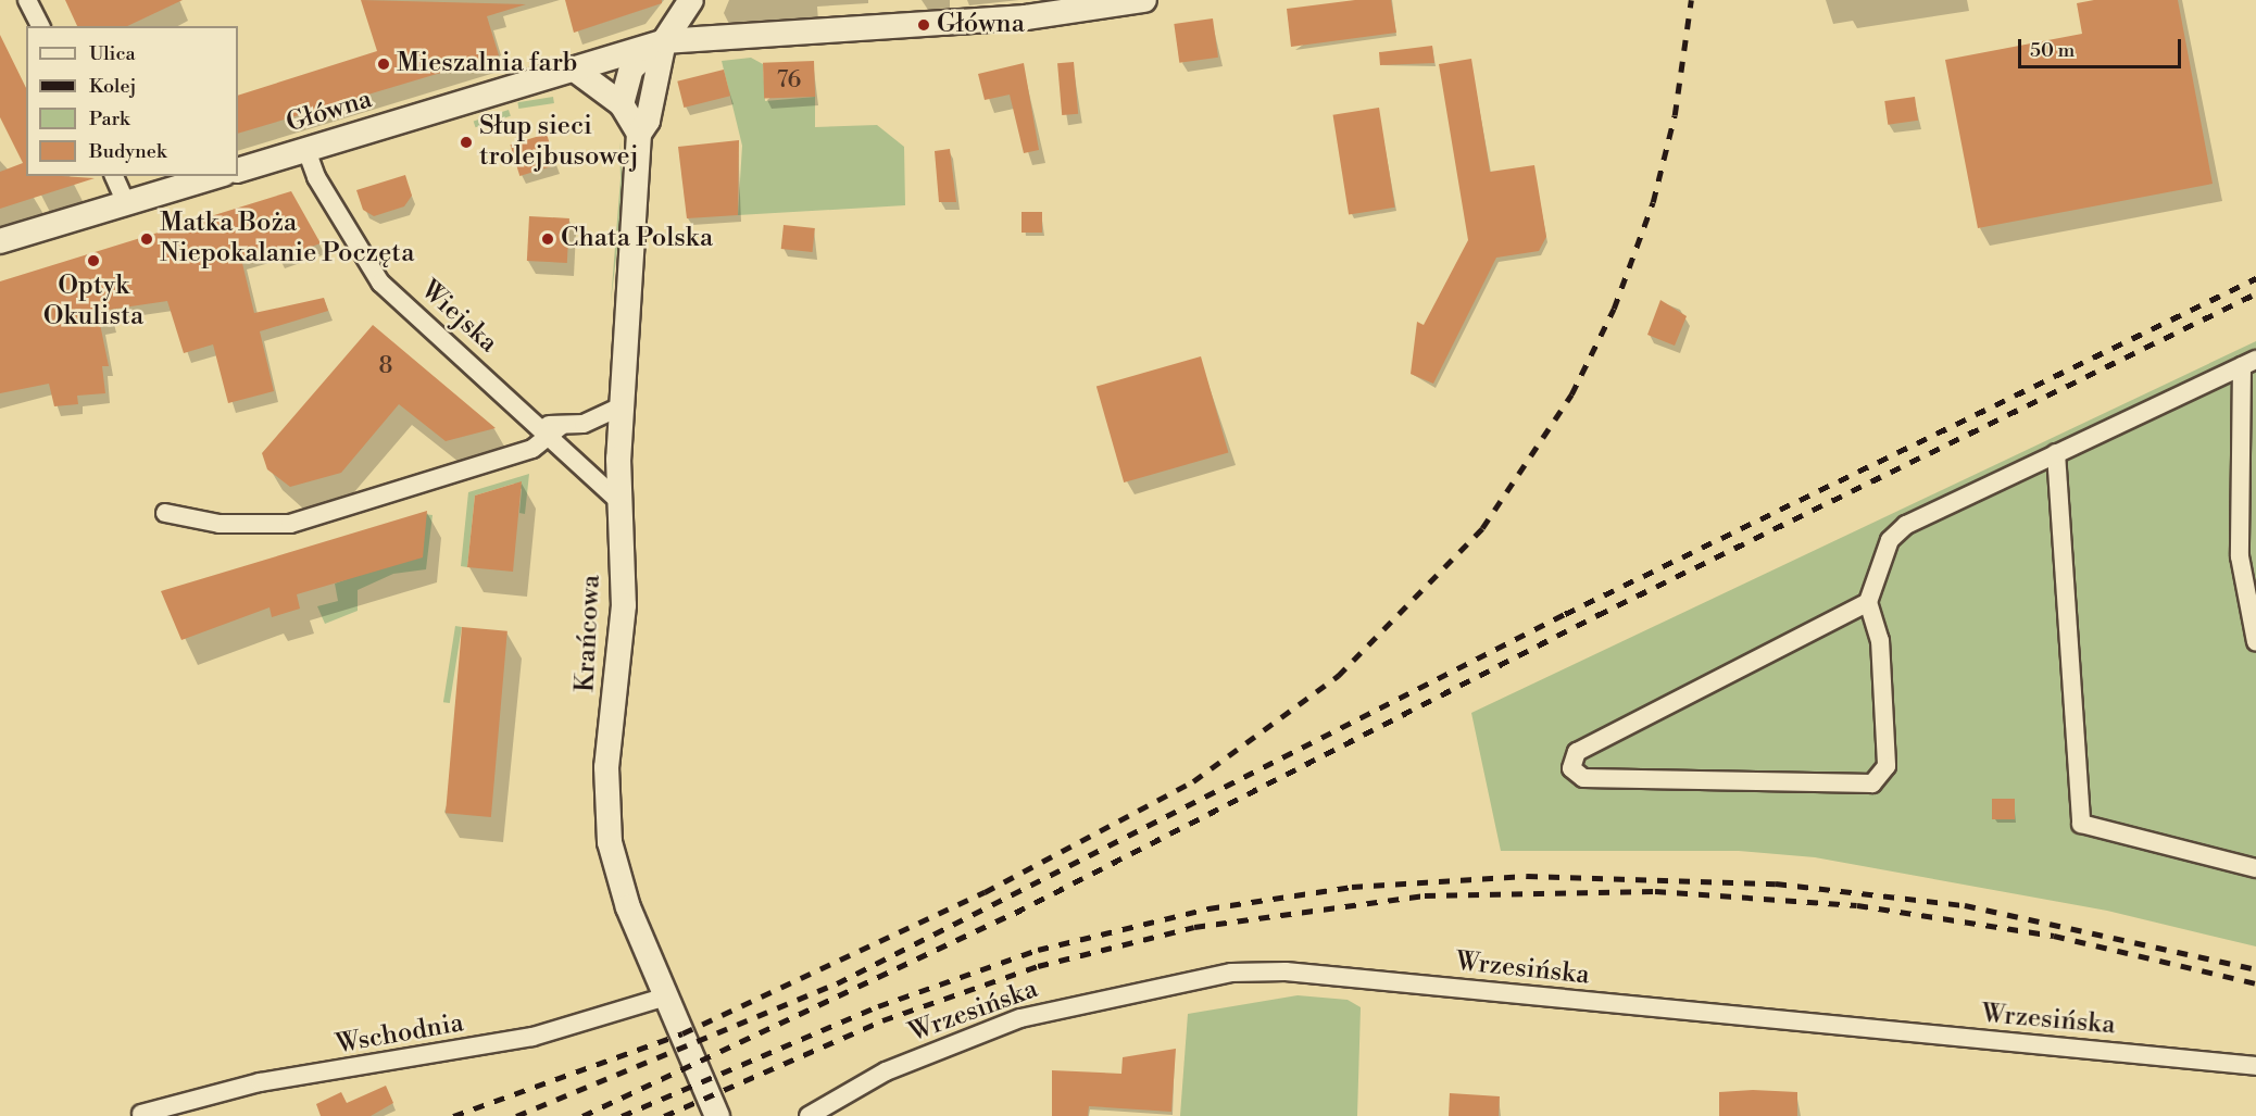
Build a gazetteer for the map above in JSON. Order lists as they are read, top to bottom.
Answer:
{
  "streets": {
    "street": [
      "Główna",
      "Wiejska",
      "Krańcowa",
      "Wrzesińska",
      "Wschodnia"
    ]
  },
  "crossings": [
    ["Główna", "Wiejska"],
    ["Główna", "Krańcowa"],
    ["Wiejska", "Krańcowa"],
    ["Krańcowa", "Wschodnia"]
  ],
  "places": [
    "Główna",
    "Mieszalnia farb",
    "Słup sieci trolejbusowej",
    "Matka Boża Niepokalanie Poczęta",
    "Chata Polska",
    "Optyk Okulista"
  ],
  "house_numbers": ["76", "8"],
  "legend": [
    "Ulica",
    "Kolej",
    "Park",
    "Budynek"
  ],
  "scale_bar": "50 m"
}
